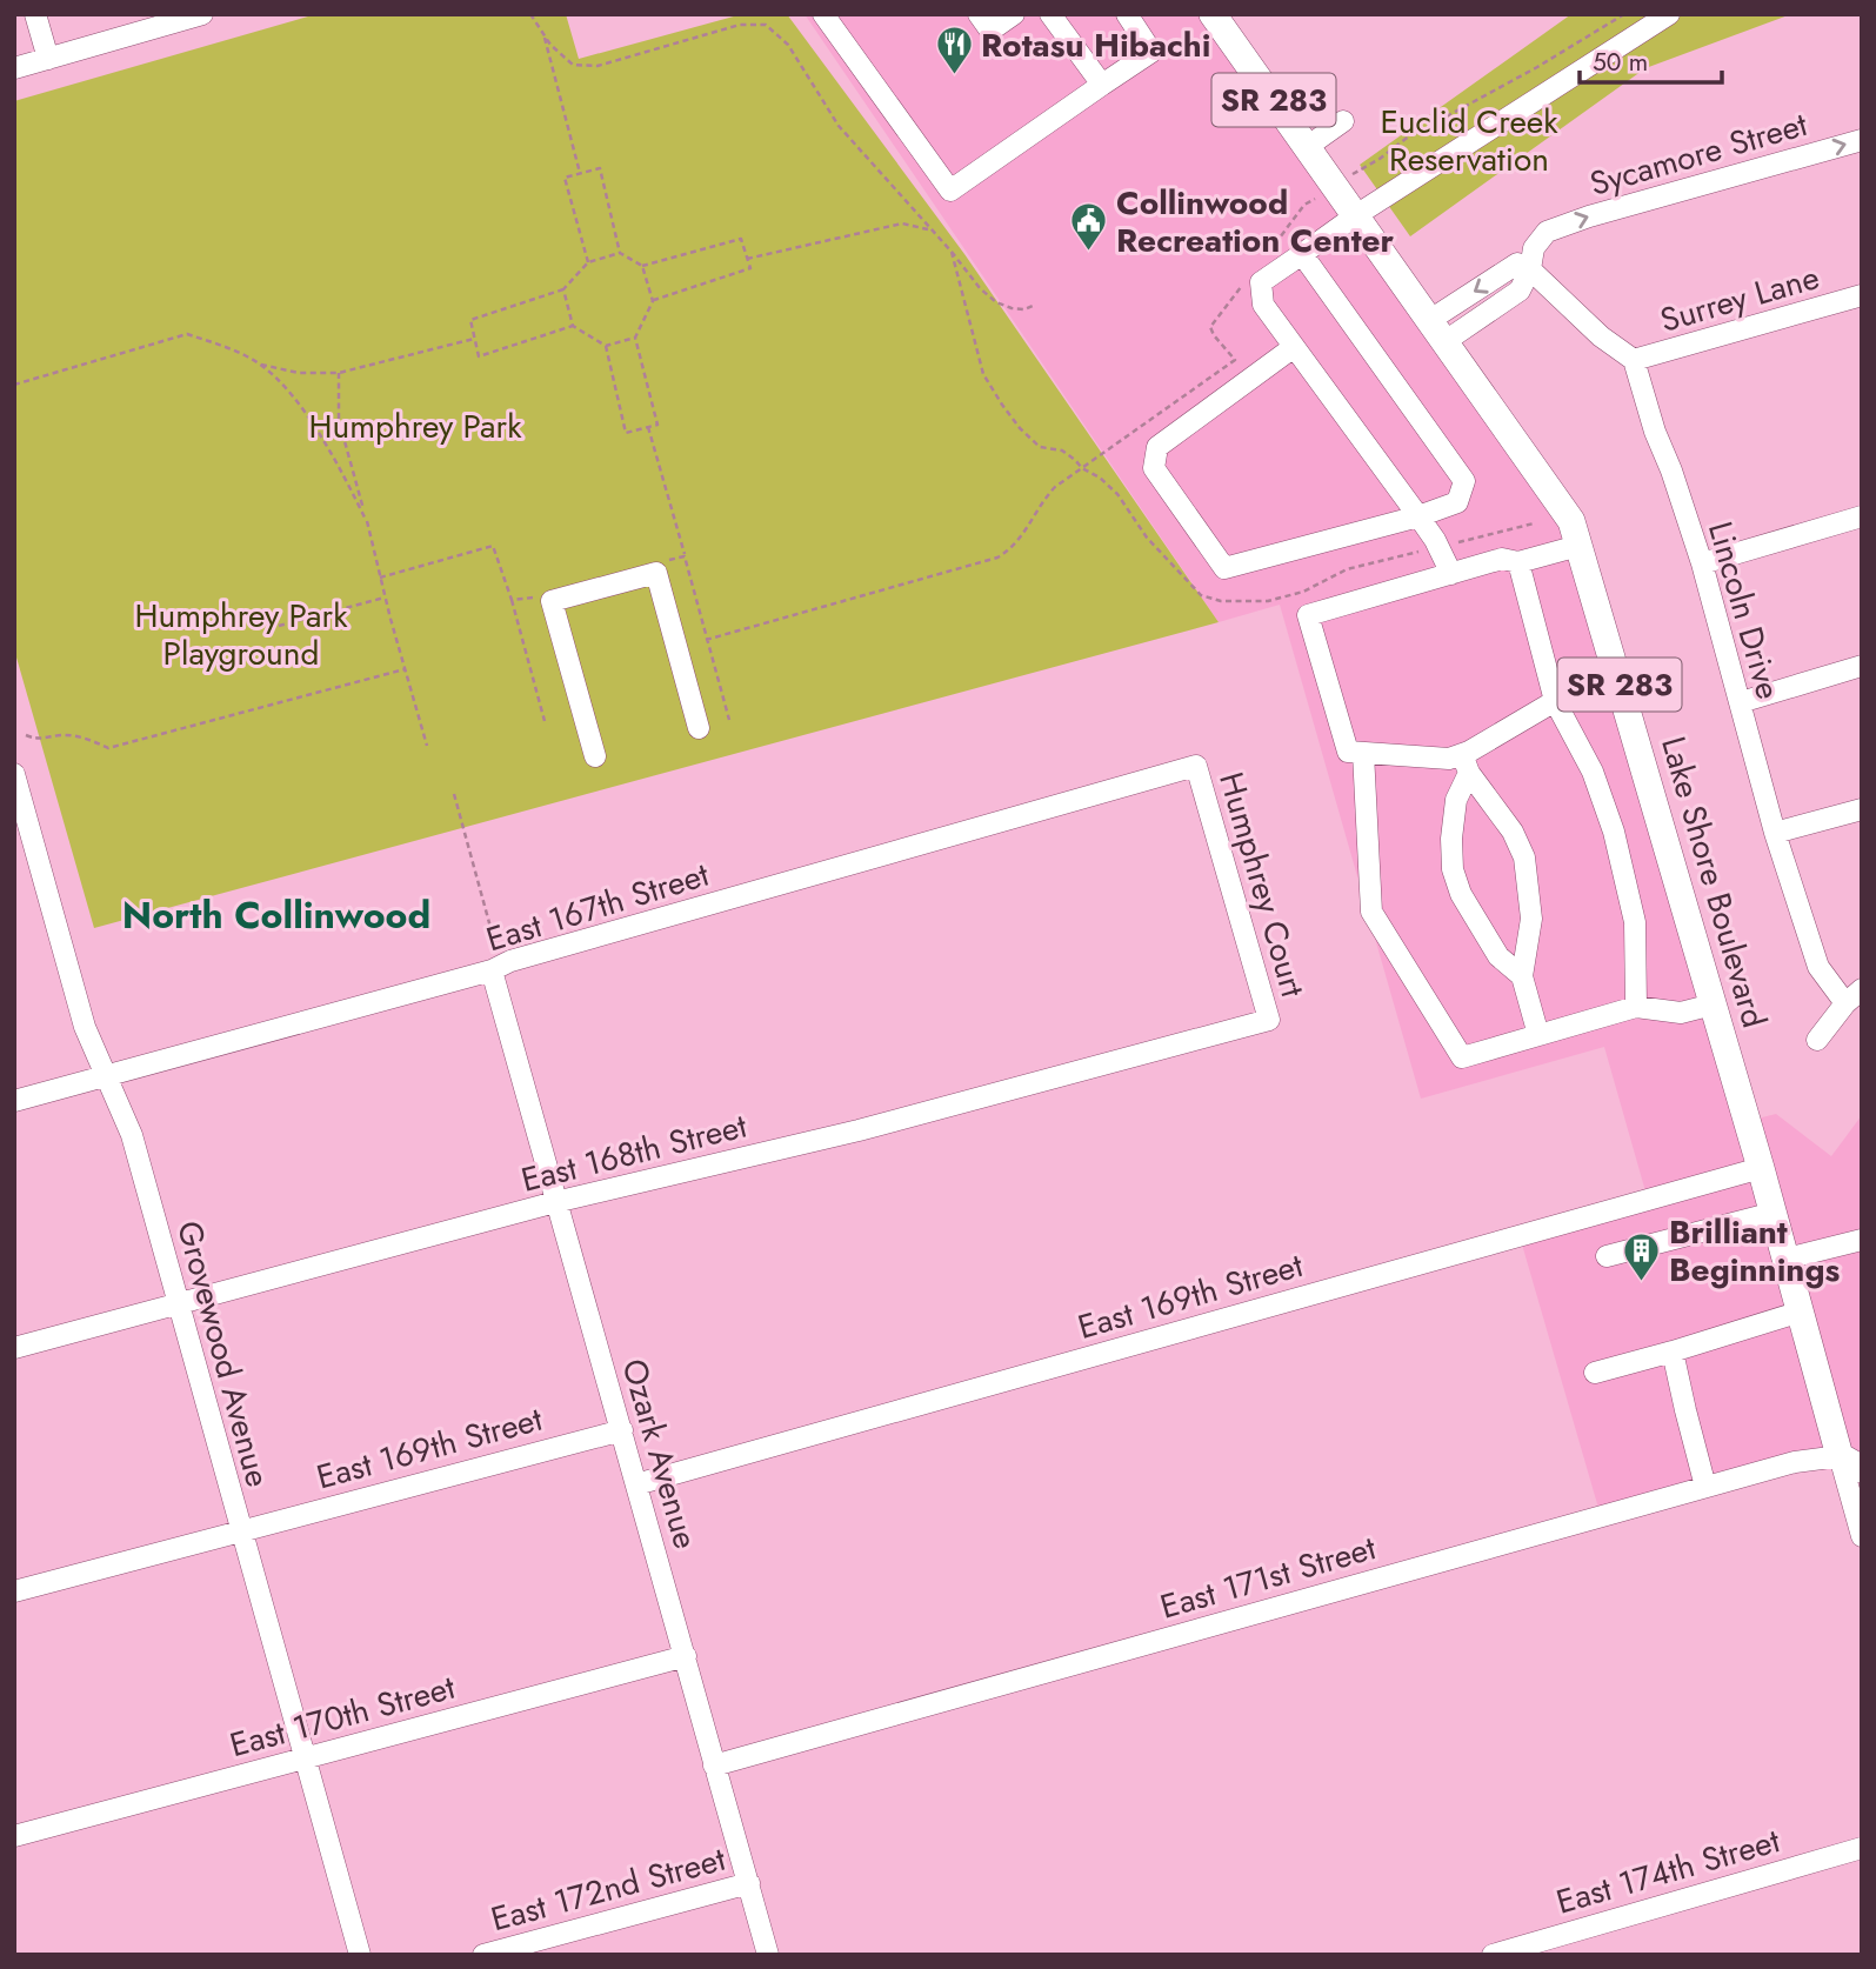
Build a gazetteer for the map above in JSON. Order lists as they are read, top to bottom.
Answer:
{
  "streets": {
    "main road": ["SR 283", "Lake Shore Boulevard"],
    "street": [
      "Sycamore Street",
      "Surrey Lane",
      "Lincoln Drive",
      "Humphrey Court",
      "East 167th Street",
      "East 168th Street",
      "East 169th Street",
      "Grovewood Avenue",
      "Ozark Avenue",
      "East 171st Street",
      "East 170th Street",
      "East 174th Street",
      "East 172nd Street"
    ]
  },
  "crossings": [
    ["Surrey Lane", "Lincoln Drive"],
    ["Lake Shore Boulevard", "East 169th Street"],
    ["Lake Shore Boulevard", "East 171st Street"],
    ["Humphrey Court", "East 167th Street"],
    ["Humphrey Court", "East 168th Street"],
    ["East 167th Street", "Grovewood Avenue"],
    ["East 167th Street", "Ozark Avenue"],
    ["East 168th Street", "Grovewood Avenue"],
    ["East 168th Street", "Ozark Avenue"],
    ["East 169th Street", "Grovewood Avenue"],
    ["East 169th Street", "Ozark Avenue"],
    ["Grovewood Avenue", "East 170th Street"],
    ["Ozark Avenue", "East 171st Street"],
    ["Ozark Avenue", "East 170th Street"],
    ["Ozark Avenue", "East 172nd Street"]
  ],
  "districts": ["North Collinwood"],
  "parks": ["Euclid Creek Reservation", "Humphrey Park", "Humphrey Park Playground"],
  "places": {
    "restaurant": ["Rotasu Hibachi"],
    "public building": ["Collinwood Recreation Center"],
    "building": ["Brilliant Beginnings"]
  },
  "scale_bar": "50 m"
}
